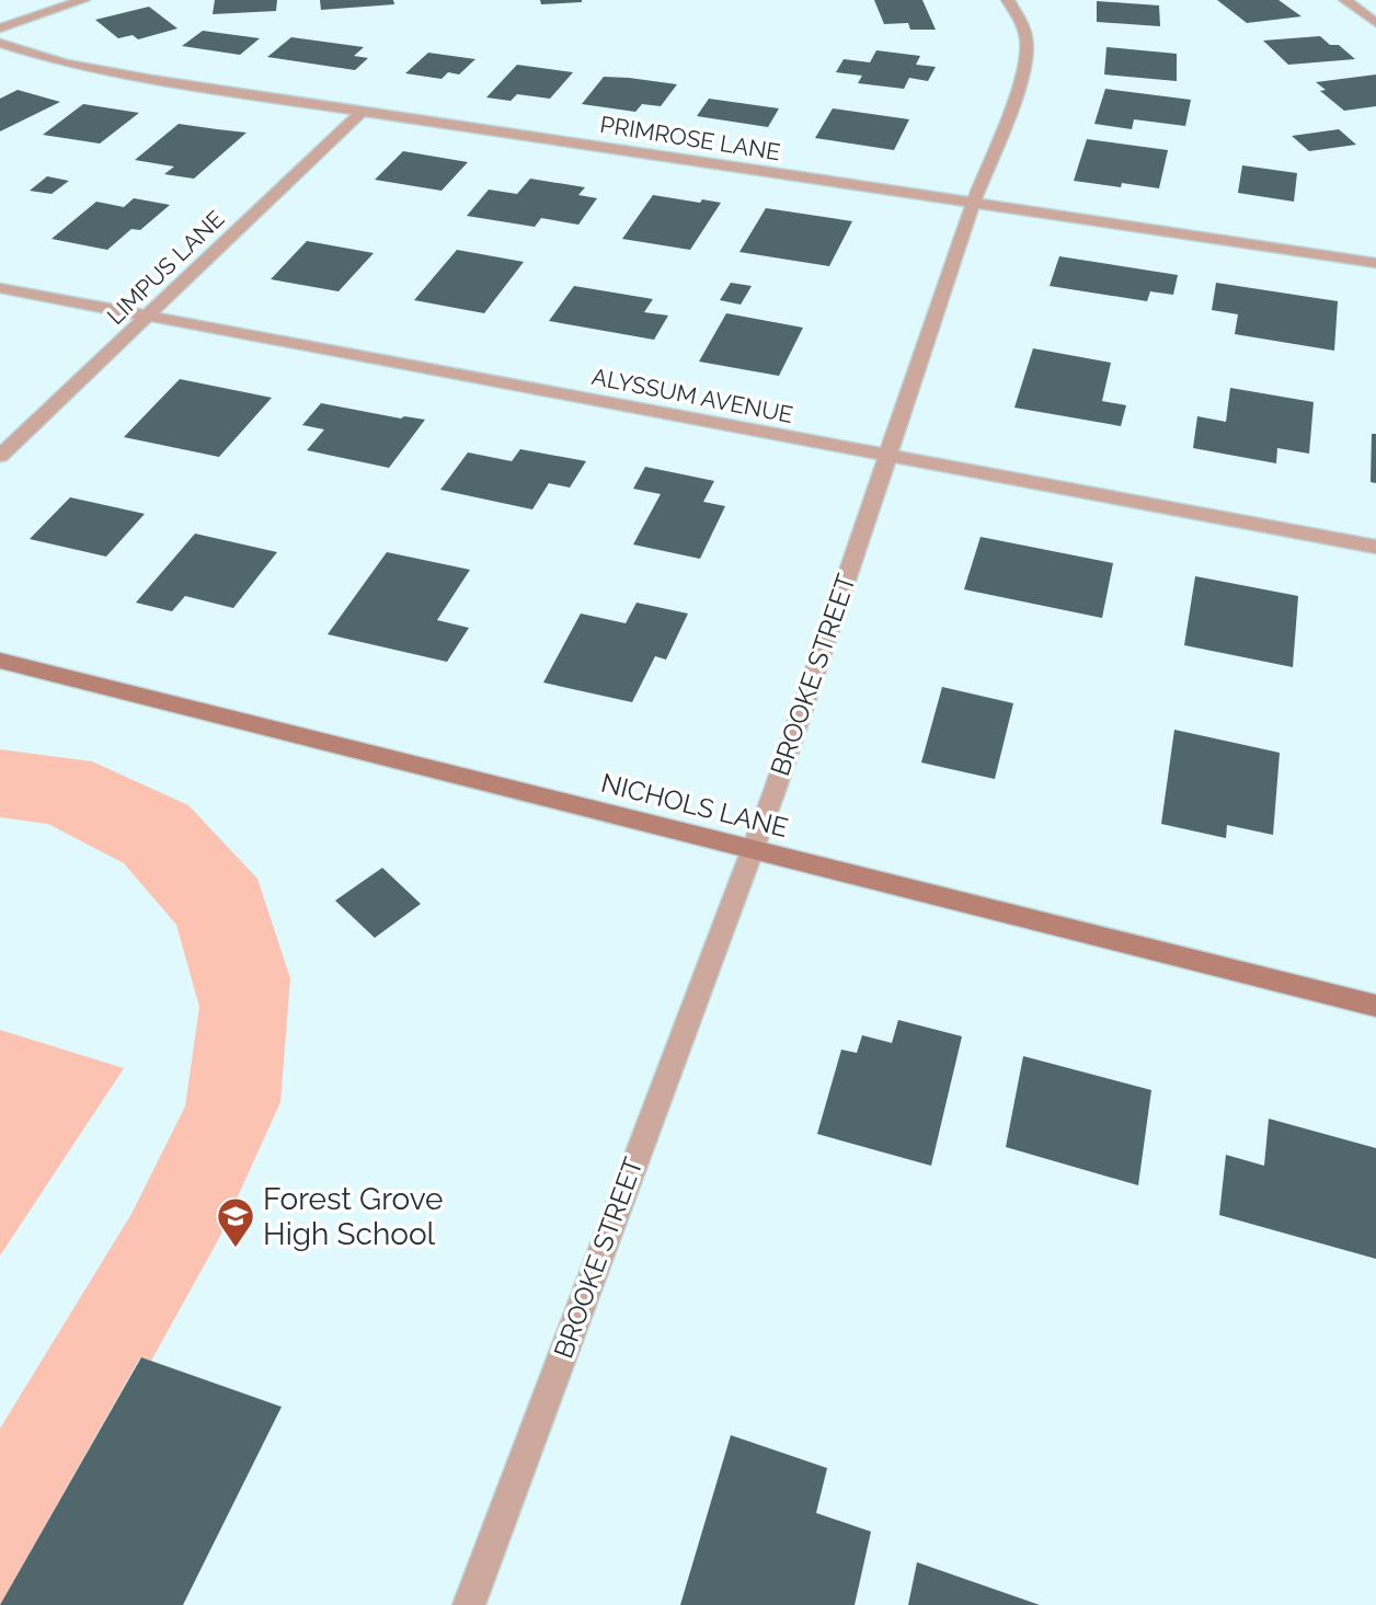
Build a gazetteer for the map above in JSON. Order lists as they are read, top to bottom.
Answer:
{
  "streets": {
    "street": [
      "PRIMROSE LANE",
      "LIMPUS LANE",
      "ALYSSUM AVENUE",
      "BROOKE STREET",
      "NICHOLS LANE"
    ]
  },
  "crossings": [
    ["PRIMROSE LANE", "LIMPUS LANE"],
    ["PRIMROSE LANE", "BROOKE STREET"],
    ["LIMPUS LANE", "ALYSSUM AVENUE"],
    ["ALYSSUM AVENUE", "BROOKE STREET"],
    ["BROOKE STREET", "NICHOLS LANE"]
  ],
  "places": {
    "school or university": ["Forest Grove High School"]
  }
}
